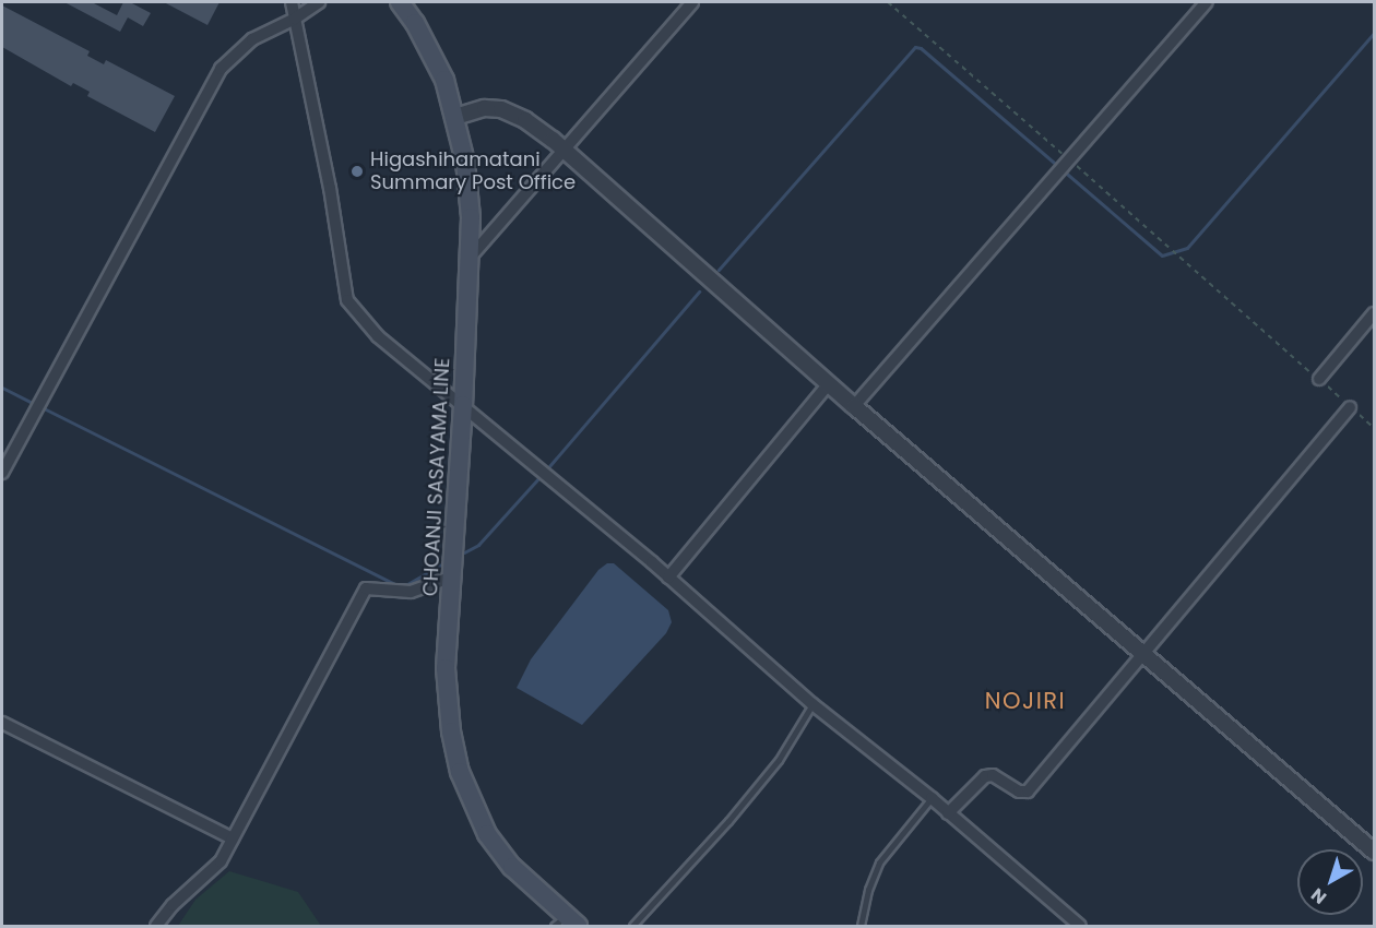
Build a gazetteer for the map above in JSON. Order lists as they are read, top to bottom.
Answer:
{
  "streets": {
    "main road": ["CHOANJI SASAYAMA LINE"]
  },
  "districts": ["NOJIRI"],
  "places": ["Higashihamatani Summary Post Office"],
  "north": "bottom left"
}
